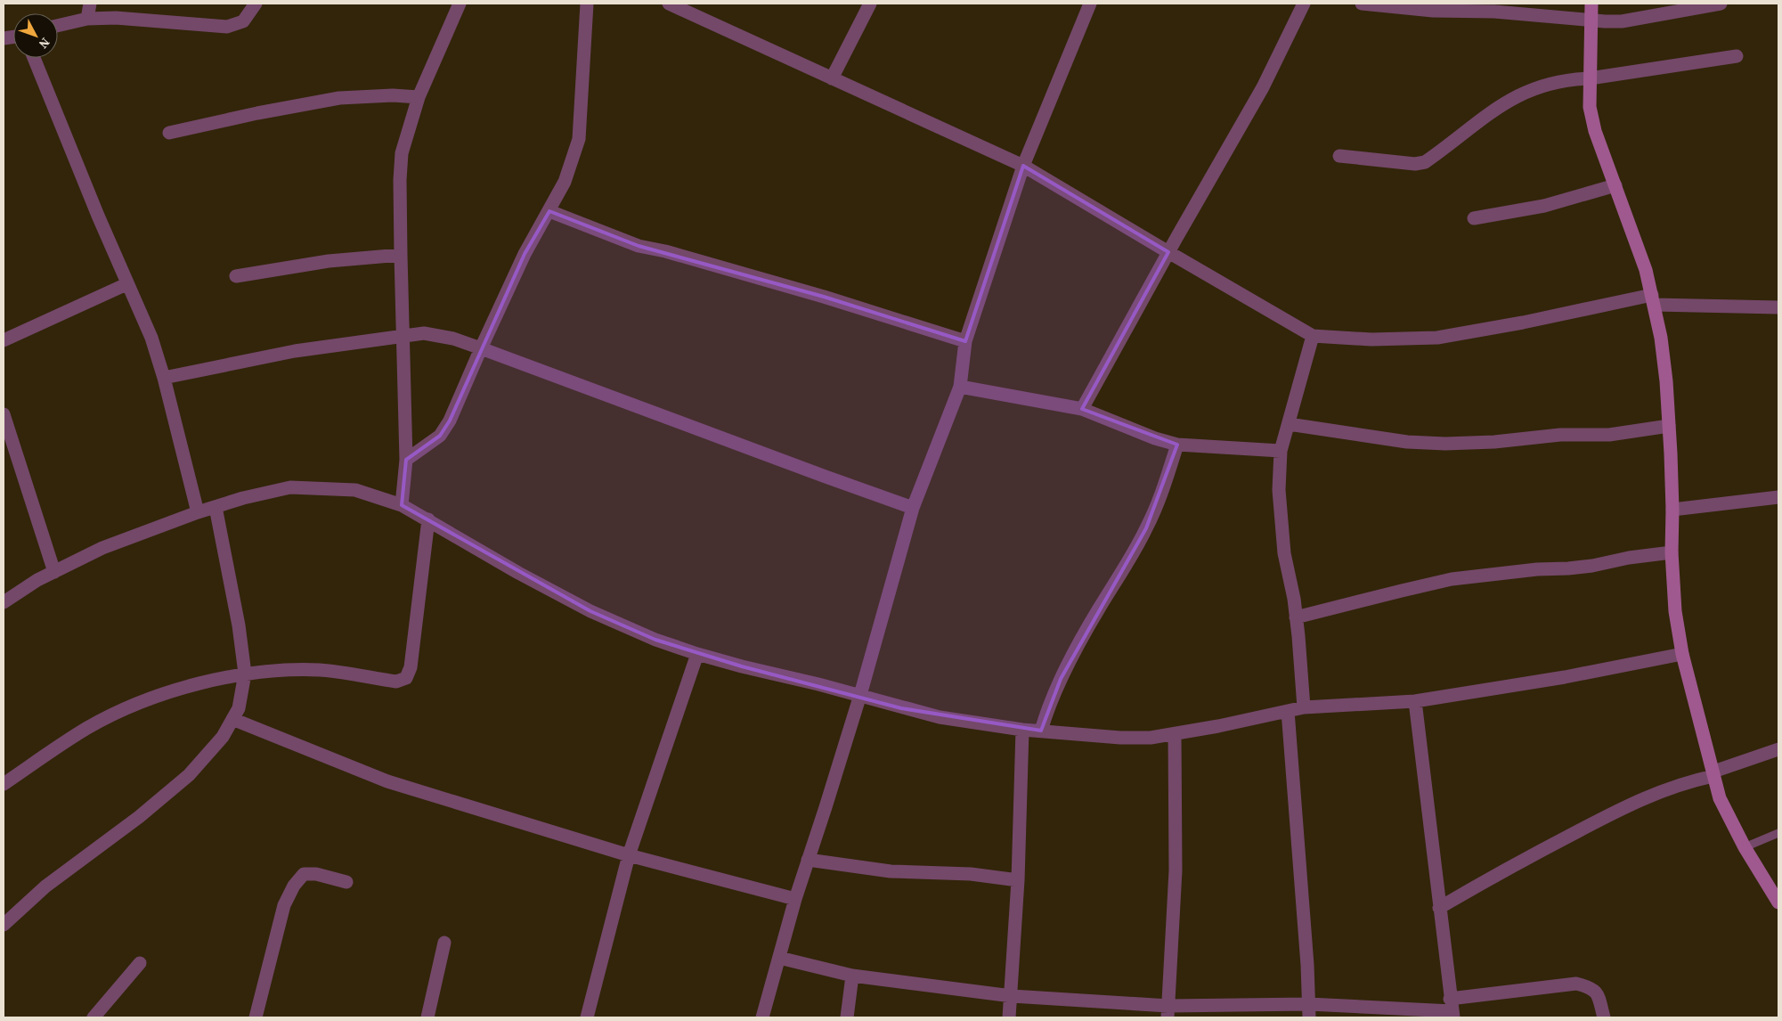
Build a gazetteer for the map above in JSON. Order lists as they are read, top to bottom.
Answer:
{
  "north": "bottom right"
}
